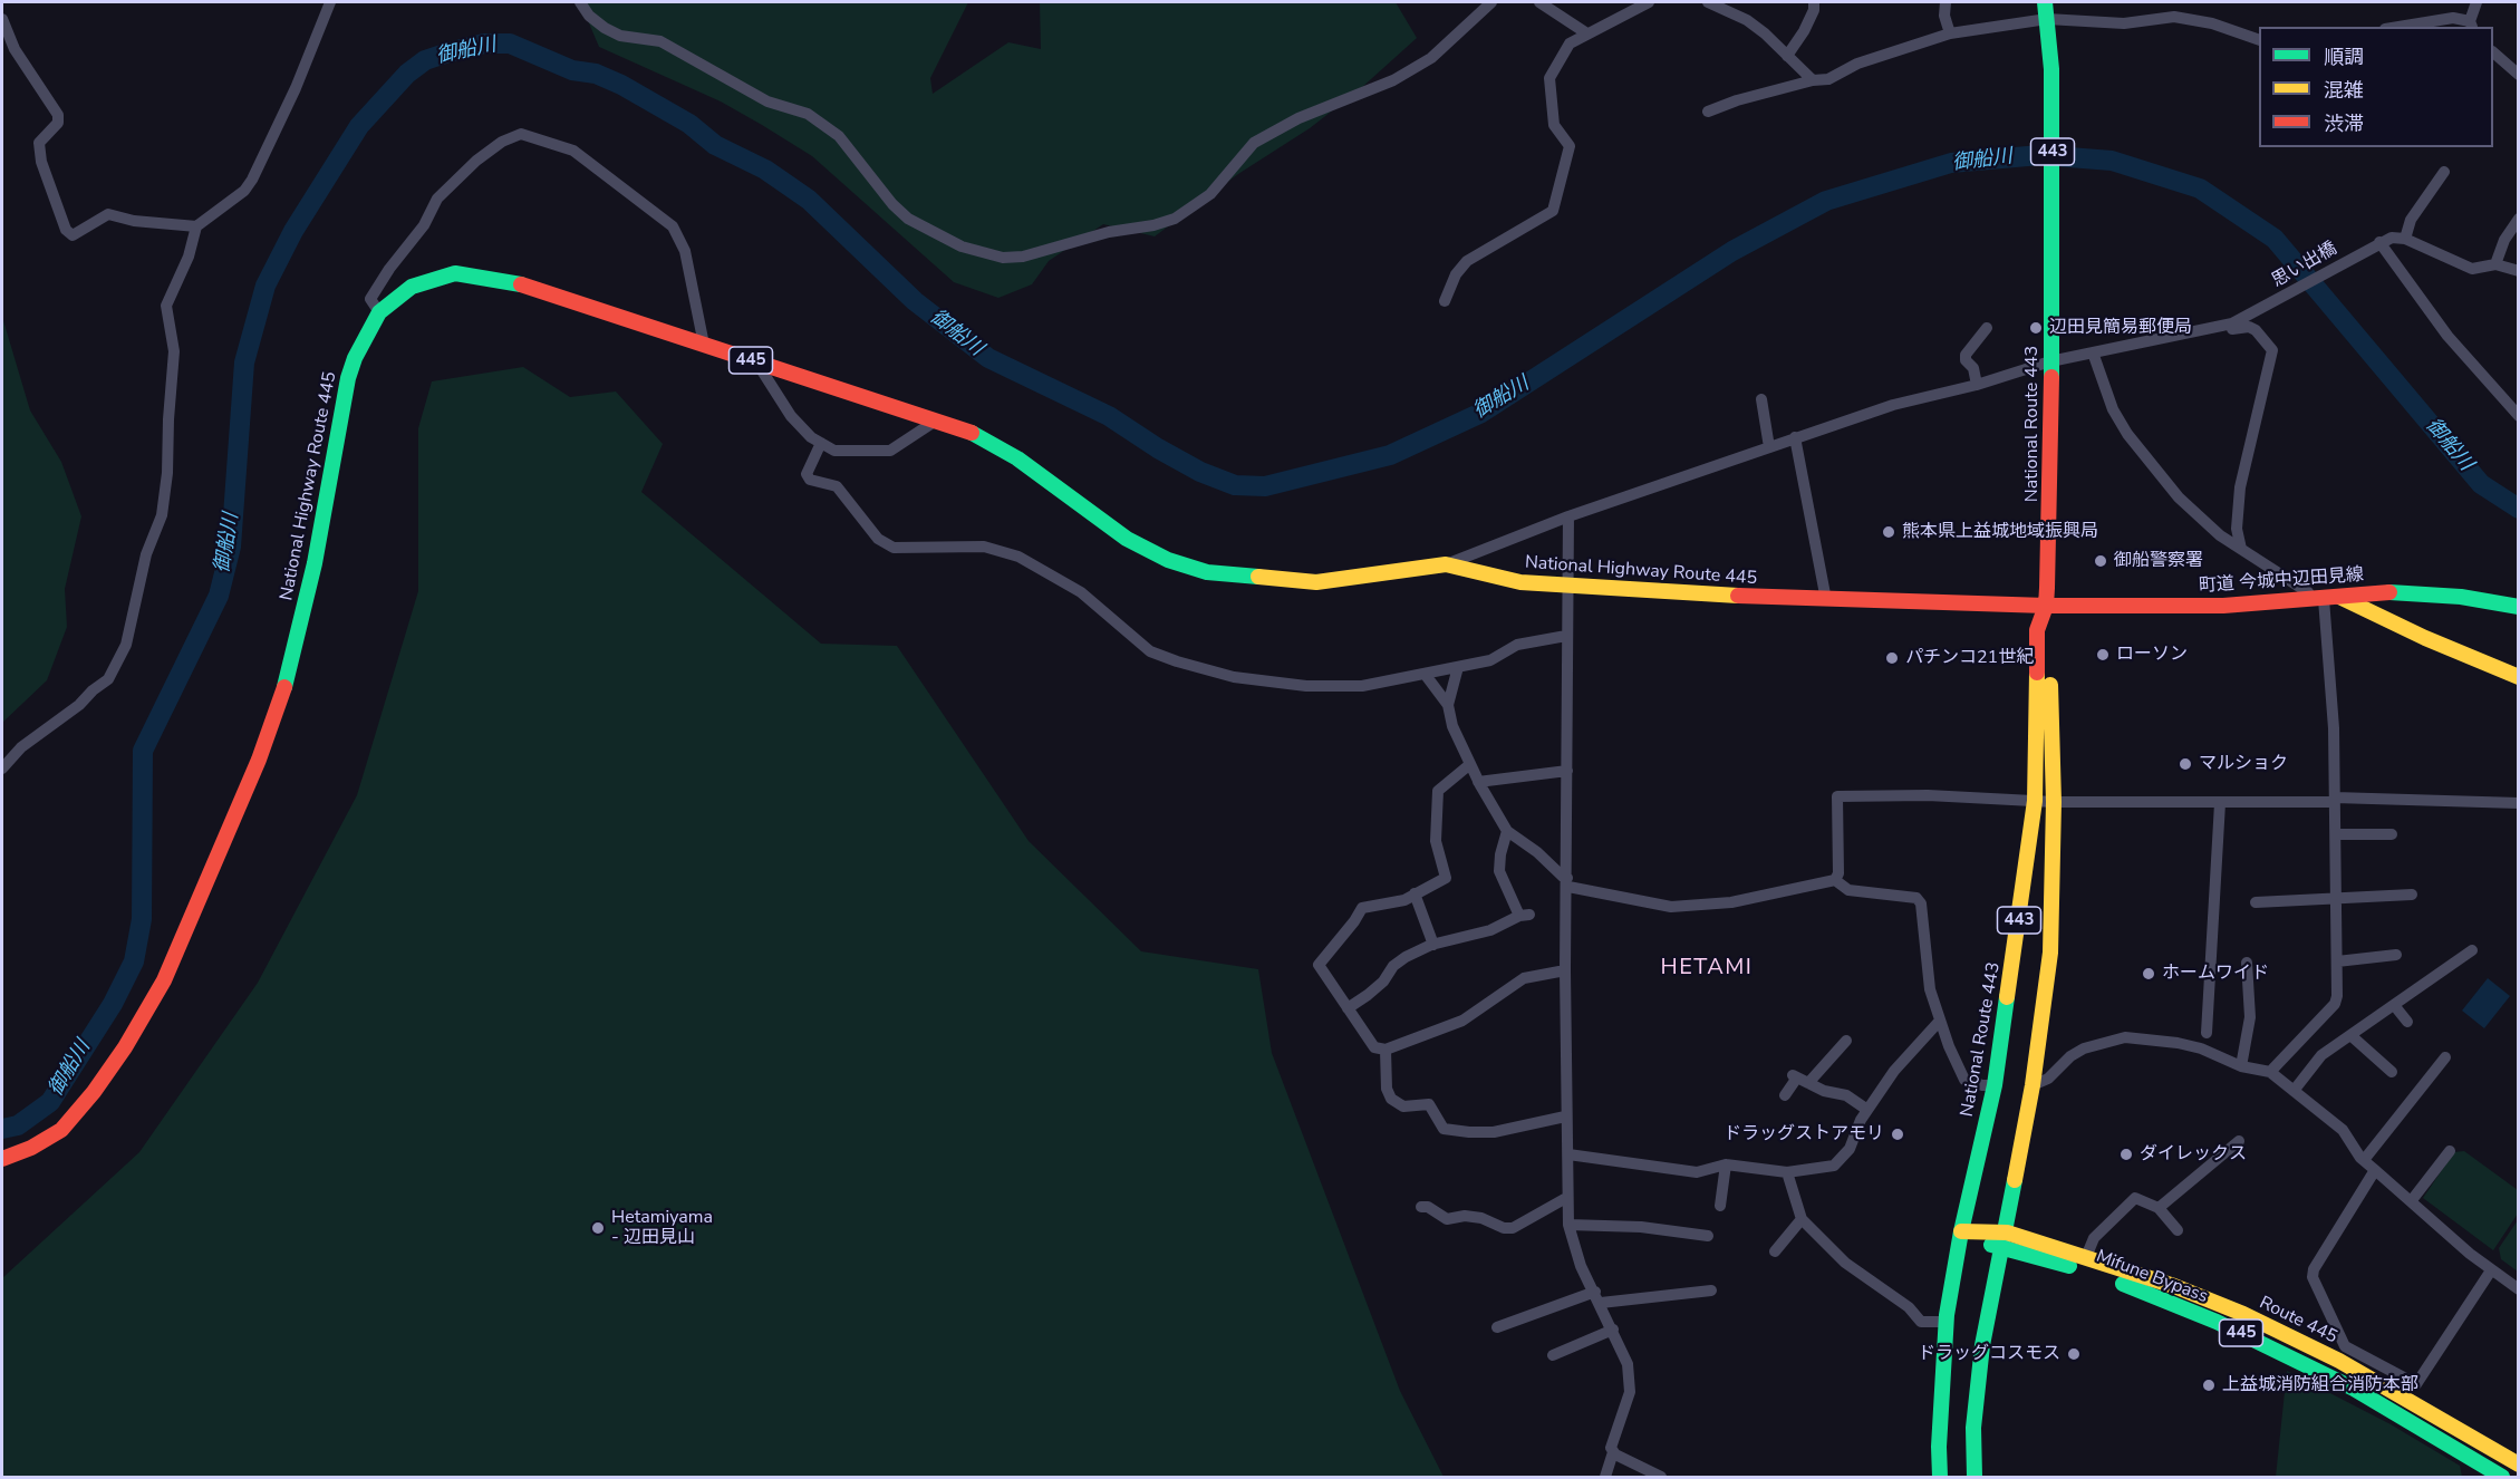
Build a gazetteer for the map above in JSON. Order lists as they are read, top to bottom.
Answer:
{
  "streets": {
    "main road": [
      "443",
      "445",
      "National Route 443",
      "National Highway Route 445",
      "町道 今城中辺田見線",
      "Mifune Bypass",
      "Route 445"
    ],
    "street": ["思い出橋"]
  },
  "crossings": [
    ["445", "National Route 443"],
    ["445", "Mifune Bypass"],
    ["445", "Route 445"],
    ["National Route 443", "National Highway Route 445"],
    ["National Route 443", "町道 今城中辺田見線"],
    ["National Route 443", "Mifune Bypass"],
    ["National Route 443", "Route 445"],
    ["National Highway Route 445", "町道 今城中辺田見線"]
  ],
  "districts": ["HETAMI"],
  "water": ["御船川"],
  "places": [
    "辺田見簡易郵便局",
    "熊本県上益城地域振興局",
    "御船警察署",
    "ローソン",
    "パチンコ21世紀",
    "マルショク",
    "ホームワイド",
    "ドラッグストアモリ",
    "ダイレックス",
    "Hetamiyama - 辺田見山",
    "ドラッグコスモス",
    "上益城消防組合消防本部"
  ],
  "legend": ["順調", "混雑", "渋滞"]
}
